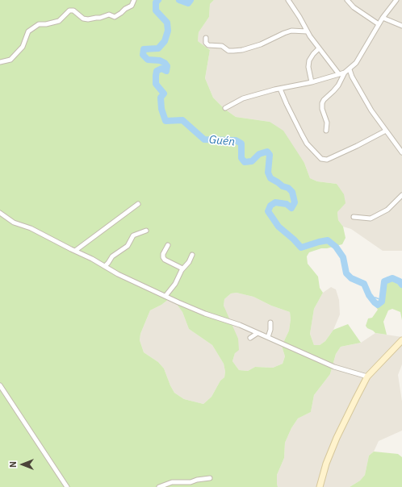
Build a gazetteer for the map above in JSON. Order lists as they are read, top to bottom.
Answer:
{
  "water": ["Guén"],
  "north": "left"
}
